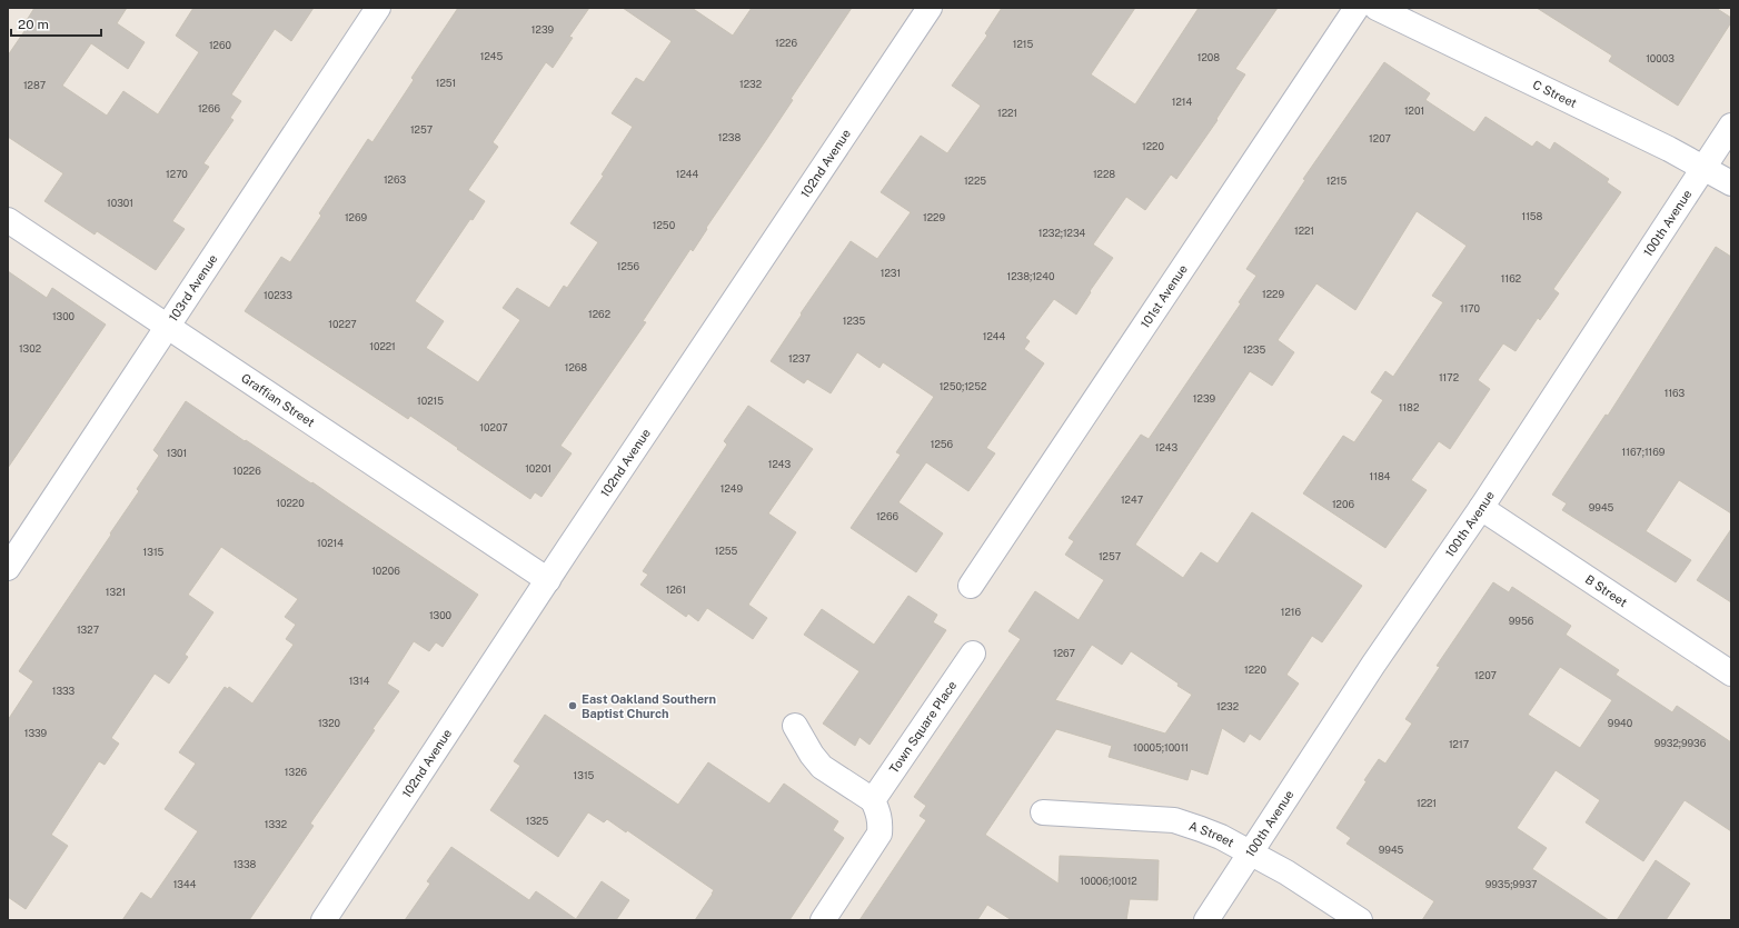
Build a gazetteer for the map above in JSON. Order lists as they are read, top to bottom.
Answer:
{
  "streets": {
    "street": [
      "C Street",
      "102nd Avenue",
      "100th Avenue",
      "103rd Avenue",
      "101st Avenue",
      "Graffian Street",
      "B Street",
      "Town Square Place",
      "A Street"
    ]
  },
  "crossings": [
    ["C Street", "100th Avenue"],
    ["102nd Avenue", "Graffian Street"],
    ["100th Avenue", "B Street"],
    ["100th Avenue", "A Street"],
    ["103rd Avenue", "Graffian Street"]
  ],
  "places": ["East Oakland Southern Baptist Church"],
  "house_numbers": [
    "1239",
    "1226",
    "1215",
    "1260",
    "1245",
    "1208",
    "10003",
    "1251",
    "1232",
    "1287",
    "1214",
    "1266",
    "1201",
    "1221",
    "1257",
    "1238",
    "1207",
    "1220",
    "1270",
    "1244",
    "1228",
    "1263",
    "1225",
    "1215",
    "10301",
    "1158",
    "1269",
    "1229",
    "1250",
    "1221",
    "1232;1234",
    "1256",
    "1231",
    "1238;1240",
    "1162",
    "1229",
    "10233",
    "1170",
    "1262",
    "1300",
    "1235",
    "10227",
    "1244",
    "10221",
    "1302",
    "1235",
    "1237",
    "1268",
    "1172",
    "1250;1252",
    "1163",
    "1239",
    "10215",
    "1182",
    "10207",
    "1256",
    "1243",
    "1167;1169",
    "1301",
    "1243",
    "10201",
    "10226",
    "1184",
    "1249",
    "1247",
    "10220",
    "1206",
    "9945",
    "1266",
    "10214",
    "1255",
    "1315",
    "1257",
    "10206",
    "1261",
    "1321",
    "1216",
    "1300",
    "9956",
    "1327",
    "1267",
    "1220",
    "1207",
    "1314",
    "1333",
    "1232",
    "1320",
    "9940",
    "1339",
    "9932;9936",
    "1217",
    "10005;10011",
    "1326",
    "1315",
    "1221",
    "1325",
    "1332",
    "9945",
    "1338",
    "10006;10012",
    "1344",
    "9935;9937"
  ],
  "scale_bar": "20 m"
}
